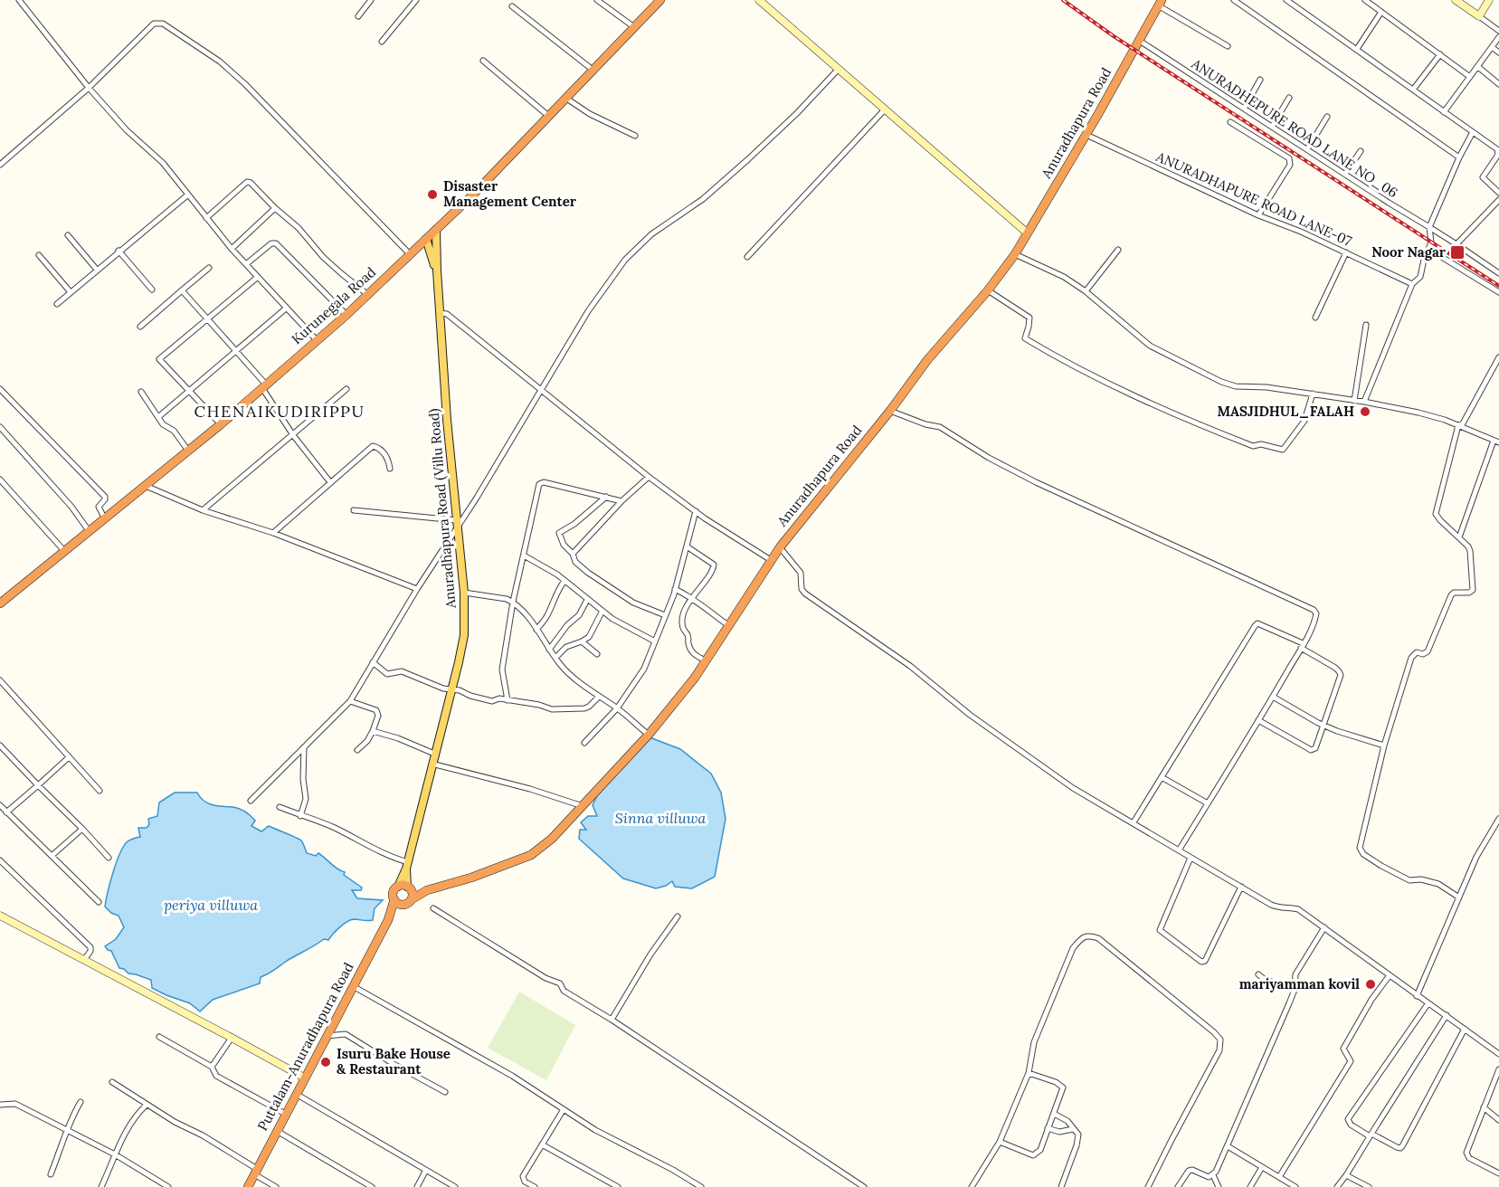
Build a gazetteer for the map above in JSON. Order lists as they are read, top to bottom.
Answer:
{
  "streets": {
    "highway": ["Anuradhapura Road", "Kurunegala Road", "Puttalam-Anuradhapura Road"],
    "main road": ["Anuradhapura Road (Villu Road)"],
    "street": ["ANURADHEPURE ROAD LANE NO_06", "ANURADHAPURE ROAD LANE-07"]
  },
  "crossings": [
    ["Anuradhapura Road", "ANURADHEPURE ROAD LANE NO_06"],
    ["Anuradhapura Road", "ANURADHAPURE ROAD LANE-07"],
    ["Anuradhapura Road", "Anuradhapura Road (Villu Road)"],
    ["Anuradhapura Road", "Puttalam-Anuradhapura Road"],
    ["Kurunegala Road", "Anuradhapura Road (Villu Road)"]
  ],
  "districts": ["CHENAIKUDIRIPPU"],
  "water": ["Sinna villuwa", "periya villuwa"],
  "places": {
    "other": [
      "Disaster Management Center",
      "MASJIDHUL_FALAH",
      "mariyamman kovil",
      "Isuru Bake House & Restaurant"
    ],
    "transit": ["Noor Nagar"]
  }
}
